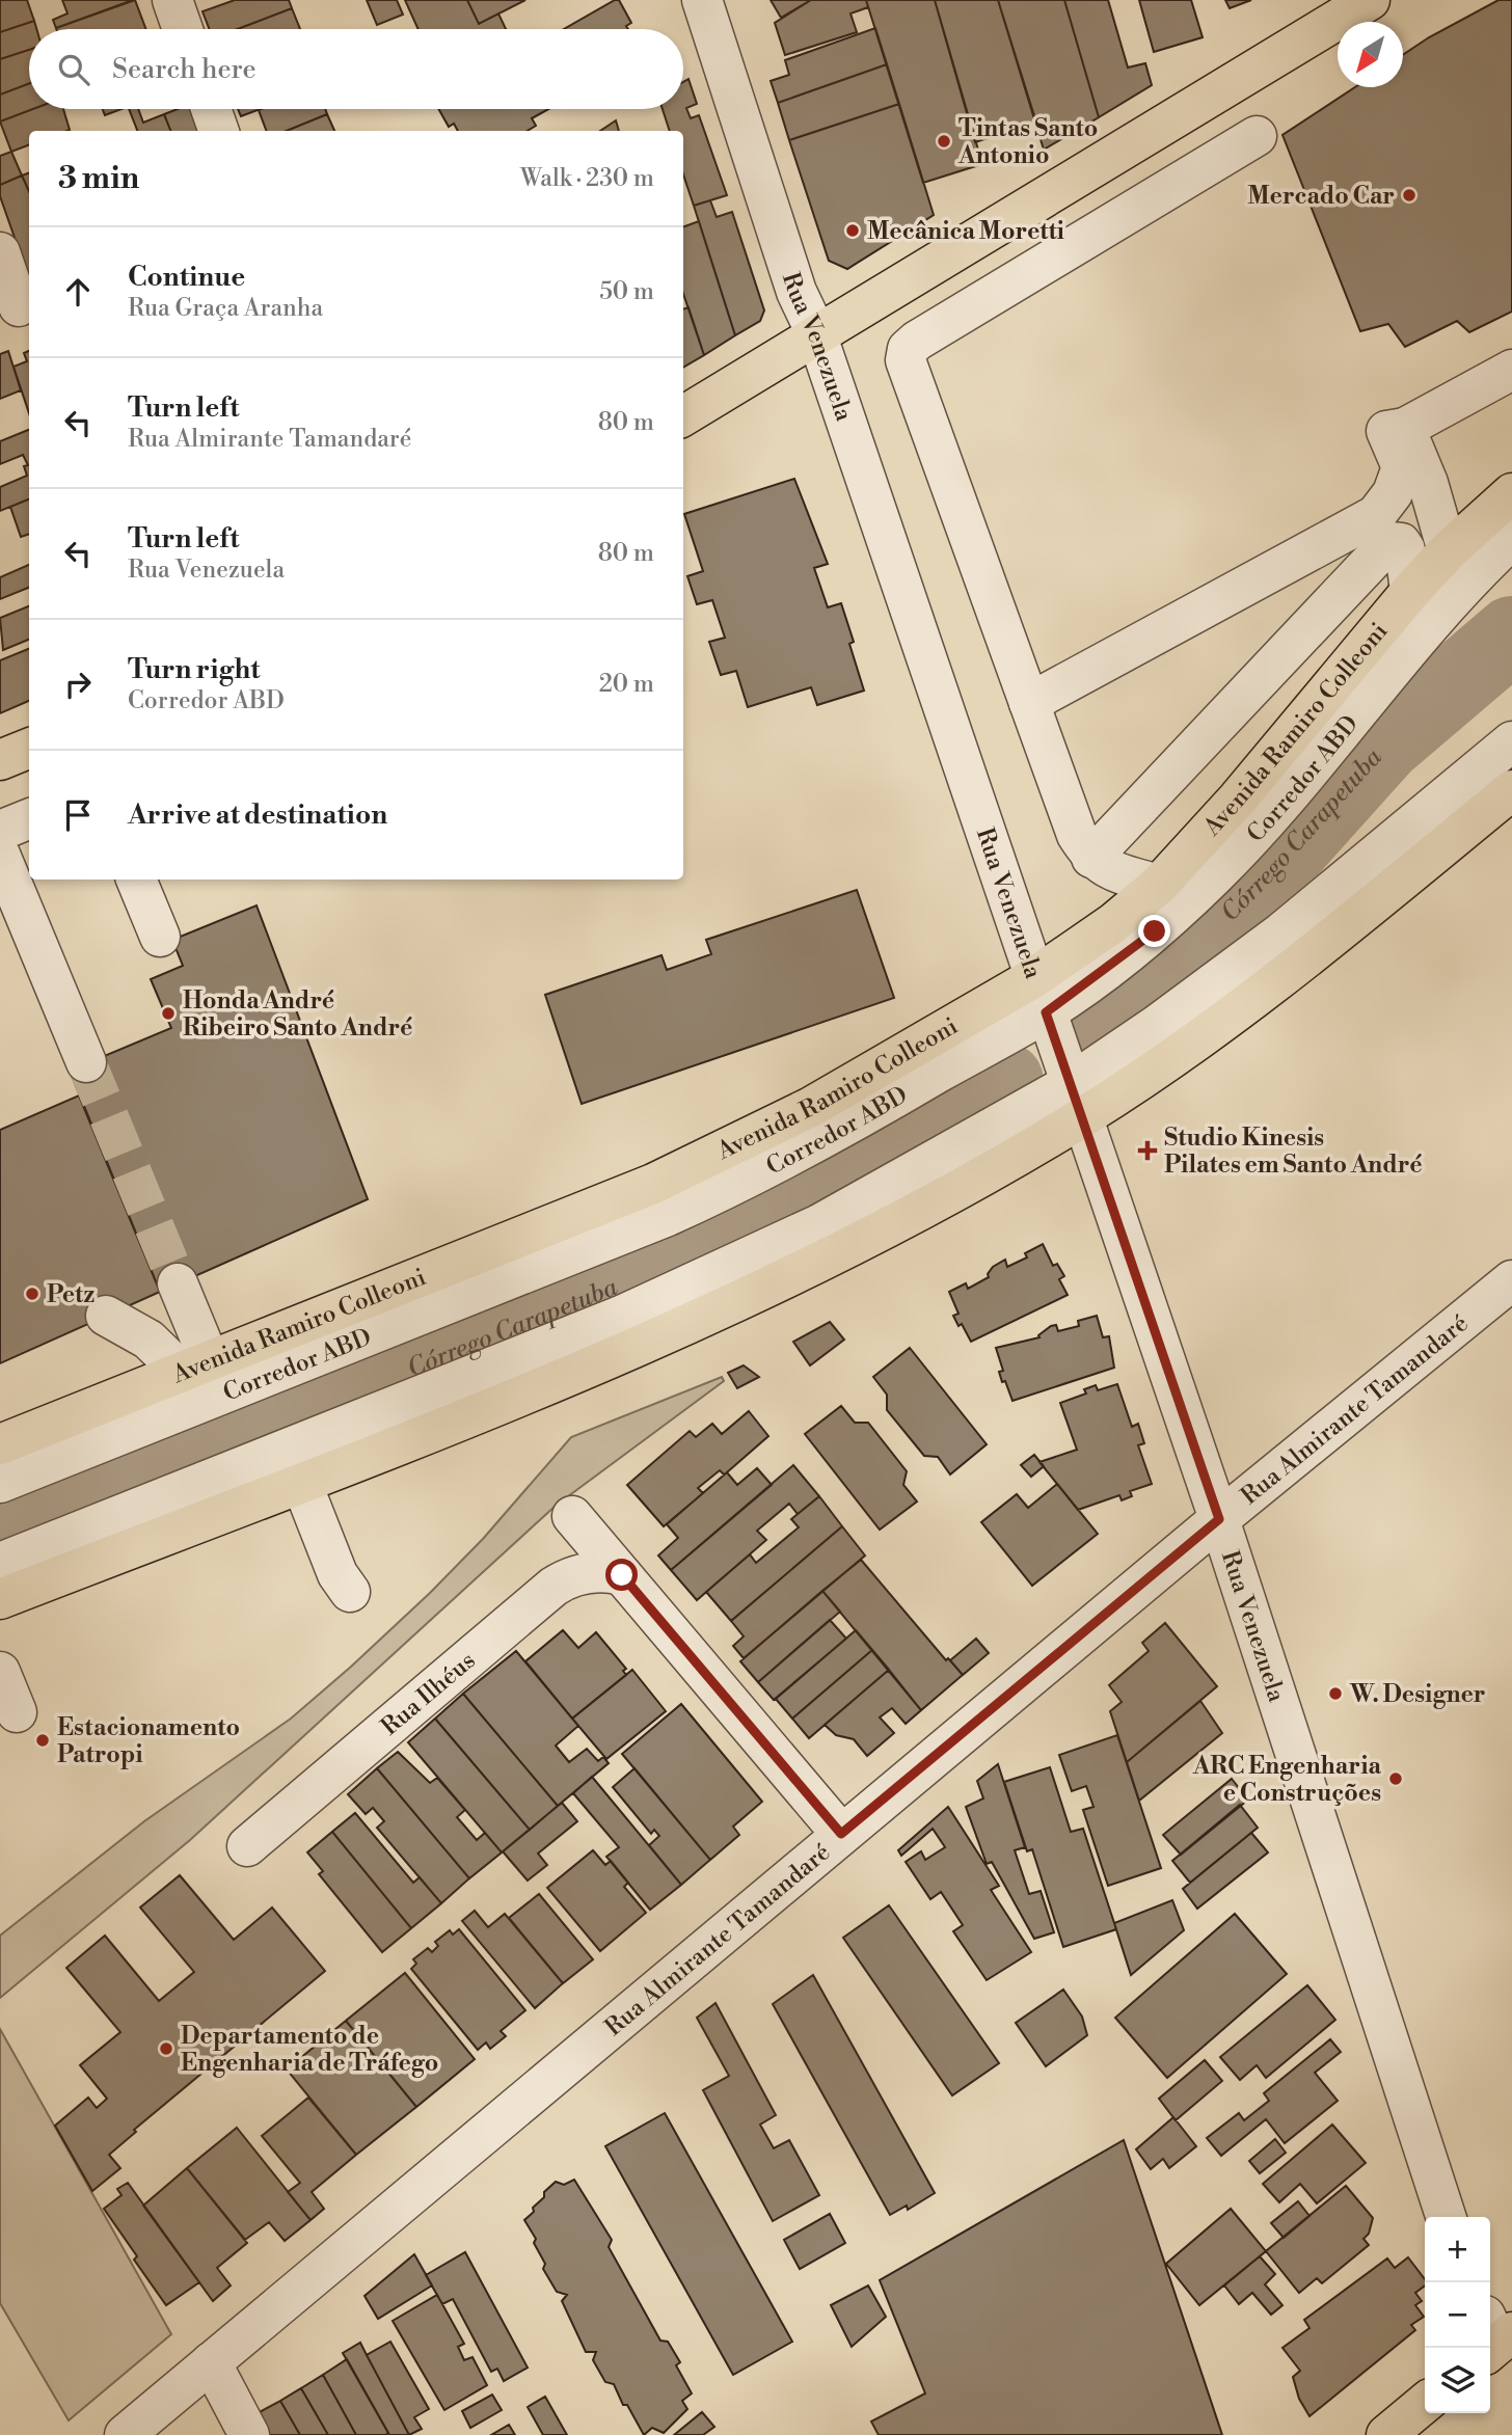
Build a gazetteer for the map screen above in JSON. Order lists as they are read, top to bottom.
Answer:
{
  "streets": {
    "main road": ["Avenida Ramiro Colleoni"],
    "street": [
      "Rua Venezuela",
      "Corredor ABD",
      "Rua Almirante Tamandaré",
      "Rua Ilhéus"
    ]
  },
  "crossings": [
    ["Rua Venezuela", "Avenida Ramiro Colleoni"],
    ["Rua Venezuela", "Corredor ABD"],
    ["Rua Venezuela", "Rua Almirante Tamandaré"],
    ["Avenida Ramiro Colleoni", "Corredor ABD"]
  ],
  "water": ["Córrego Carapetuba"],
  "places": {
    "other": [
      "Tintas Santo Antonio",
      "Mercado Car",
      "Mecânica Moretti",
      "Honda André Ribeiro Santo André",
      "Petz",
      "W. Designer",
      "Estacionamento Patropi",
      "ARC Engenharia e Construções",
      "Departamento de Engenharia de Tráfego"
    ],
    "health": ["Studio Kinesis Pilates em Santo André"]
  },
  "north": "bottom left",
  "page": {
    "search": "Search here",
    "heading": ["3 min", "Walk · 230 m"],
    "list": [
      ["Continue", "Rua Graça Aranha", "50 m"],
      ["Turn left", "Rua Almirante Tamandaré", "80 m"],
      ["Turn left", "Rua Venezuela", "80 m"],
      ["Turn right", "Corredor ABD", "20 m"],
      "Arrive at destination"
    ],
    "map_buttons": ["+", "−"]
  }
}
